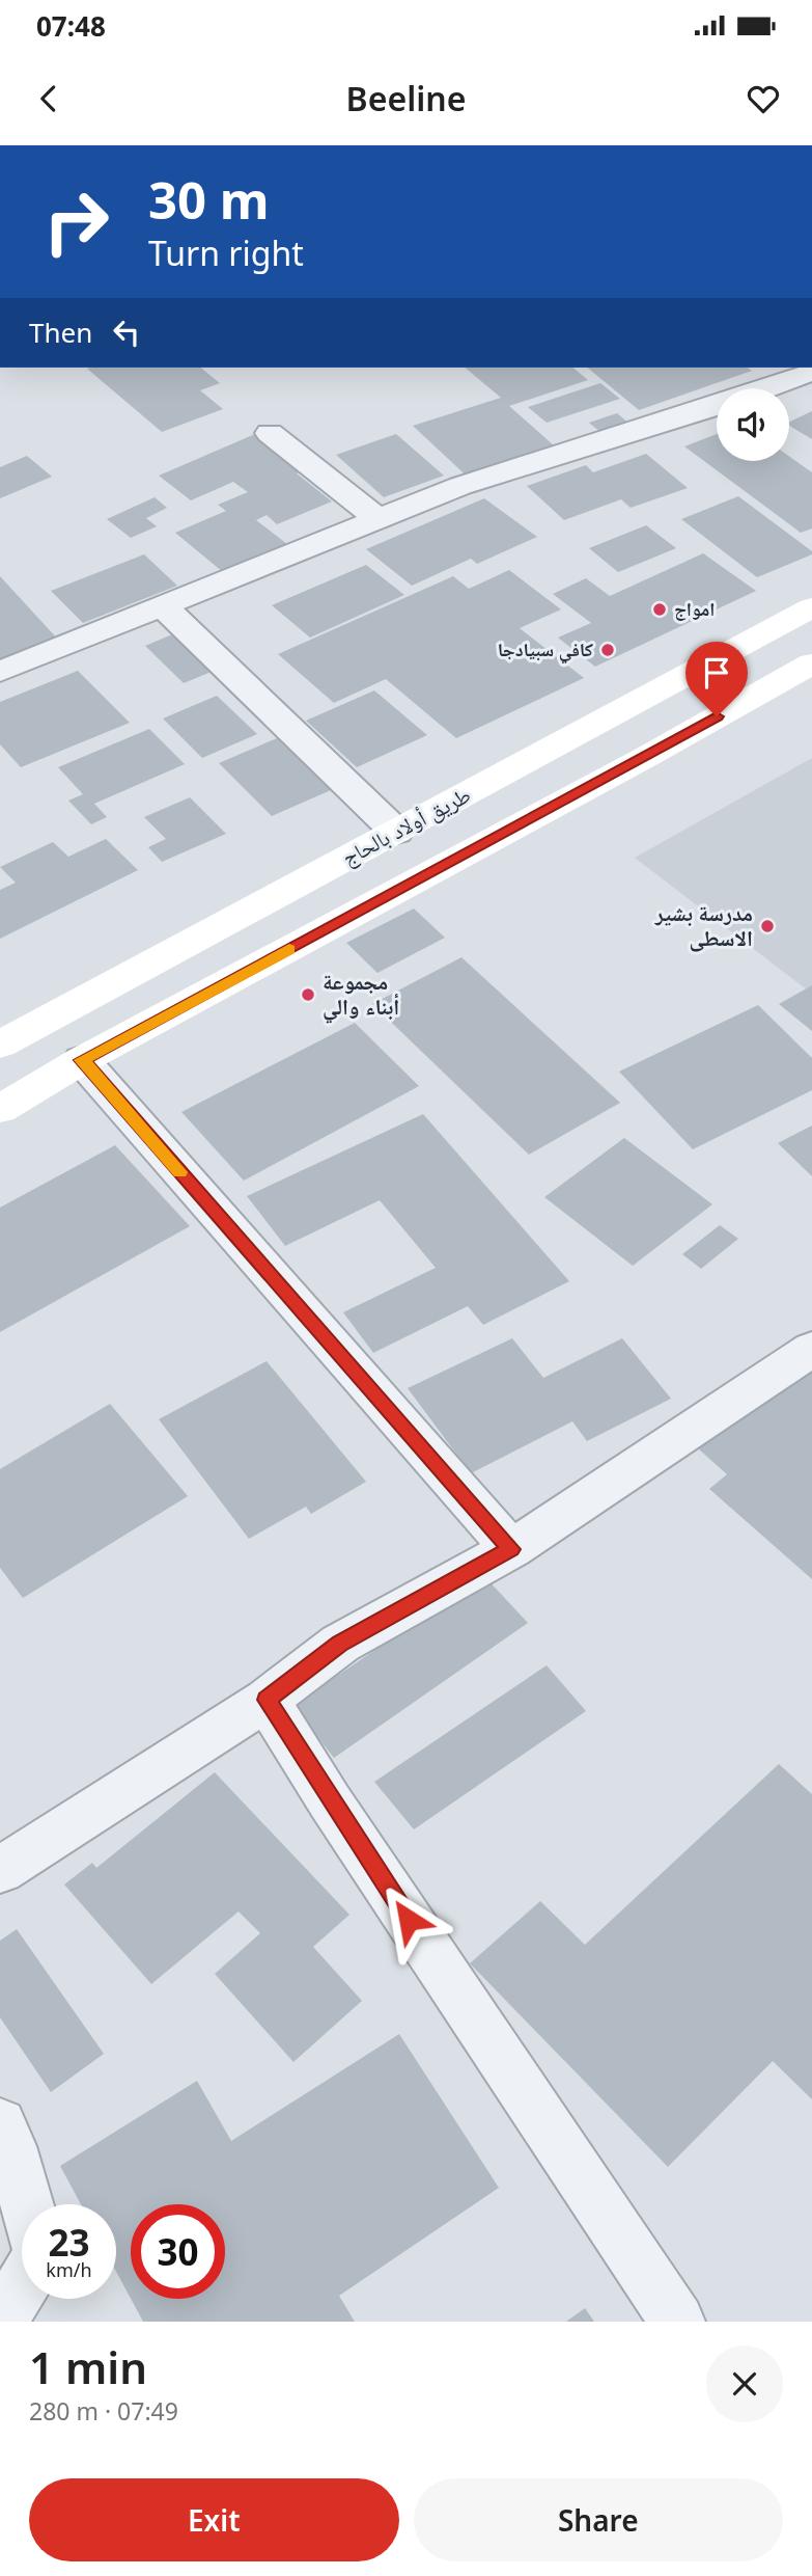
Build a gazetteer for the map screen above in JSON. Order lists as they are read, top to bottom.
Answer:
{
  "streets": {
    "main road": ["طريق أولاد بالحاج"]
  },
  "places": [
    "امواج",
    "كافي سبيادجا",
    "مدرسة بشير الاسطى",
    "مجموعة أبناء والي"
  ],
  "page": {
    "status": "07:48",
    "header": "Beeline",
    "turn": ["30 m", "Turn right"],
    "then": "Then",
    "speed": "23 km/h",
    "limit": "30",
    "heading": ["1 min", "280 m · 07:49"],
    "buttons": ["Exit", "Share"]
  }
}
